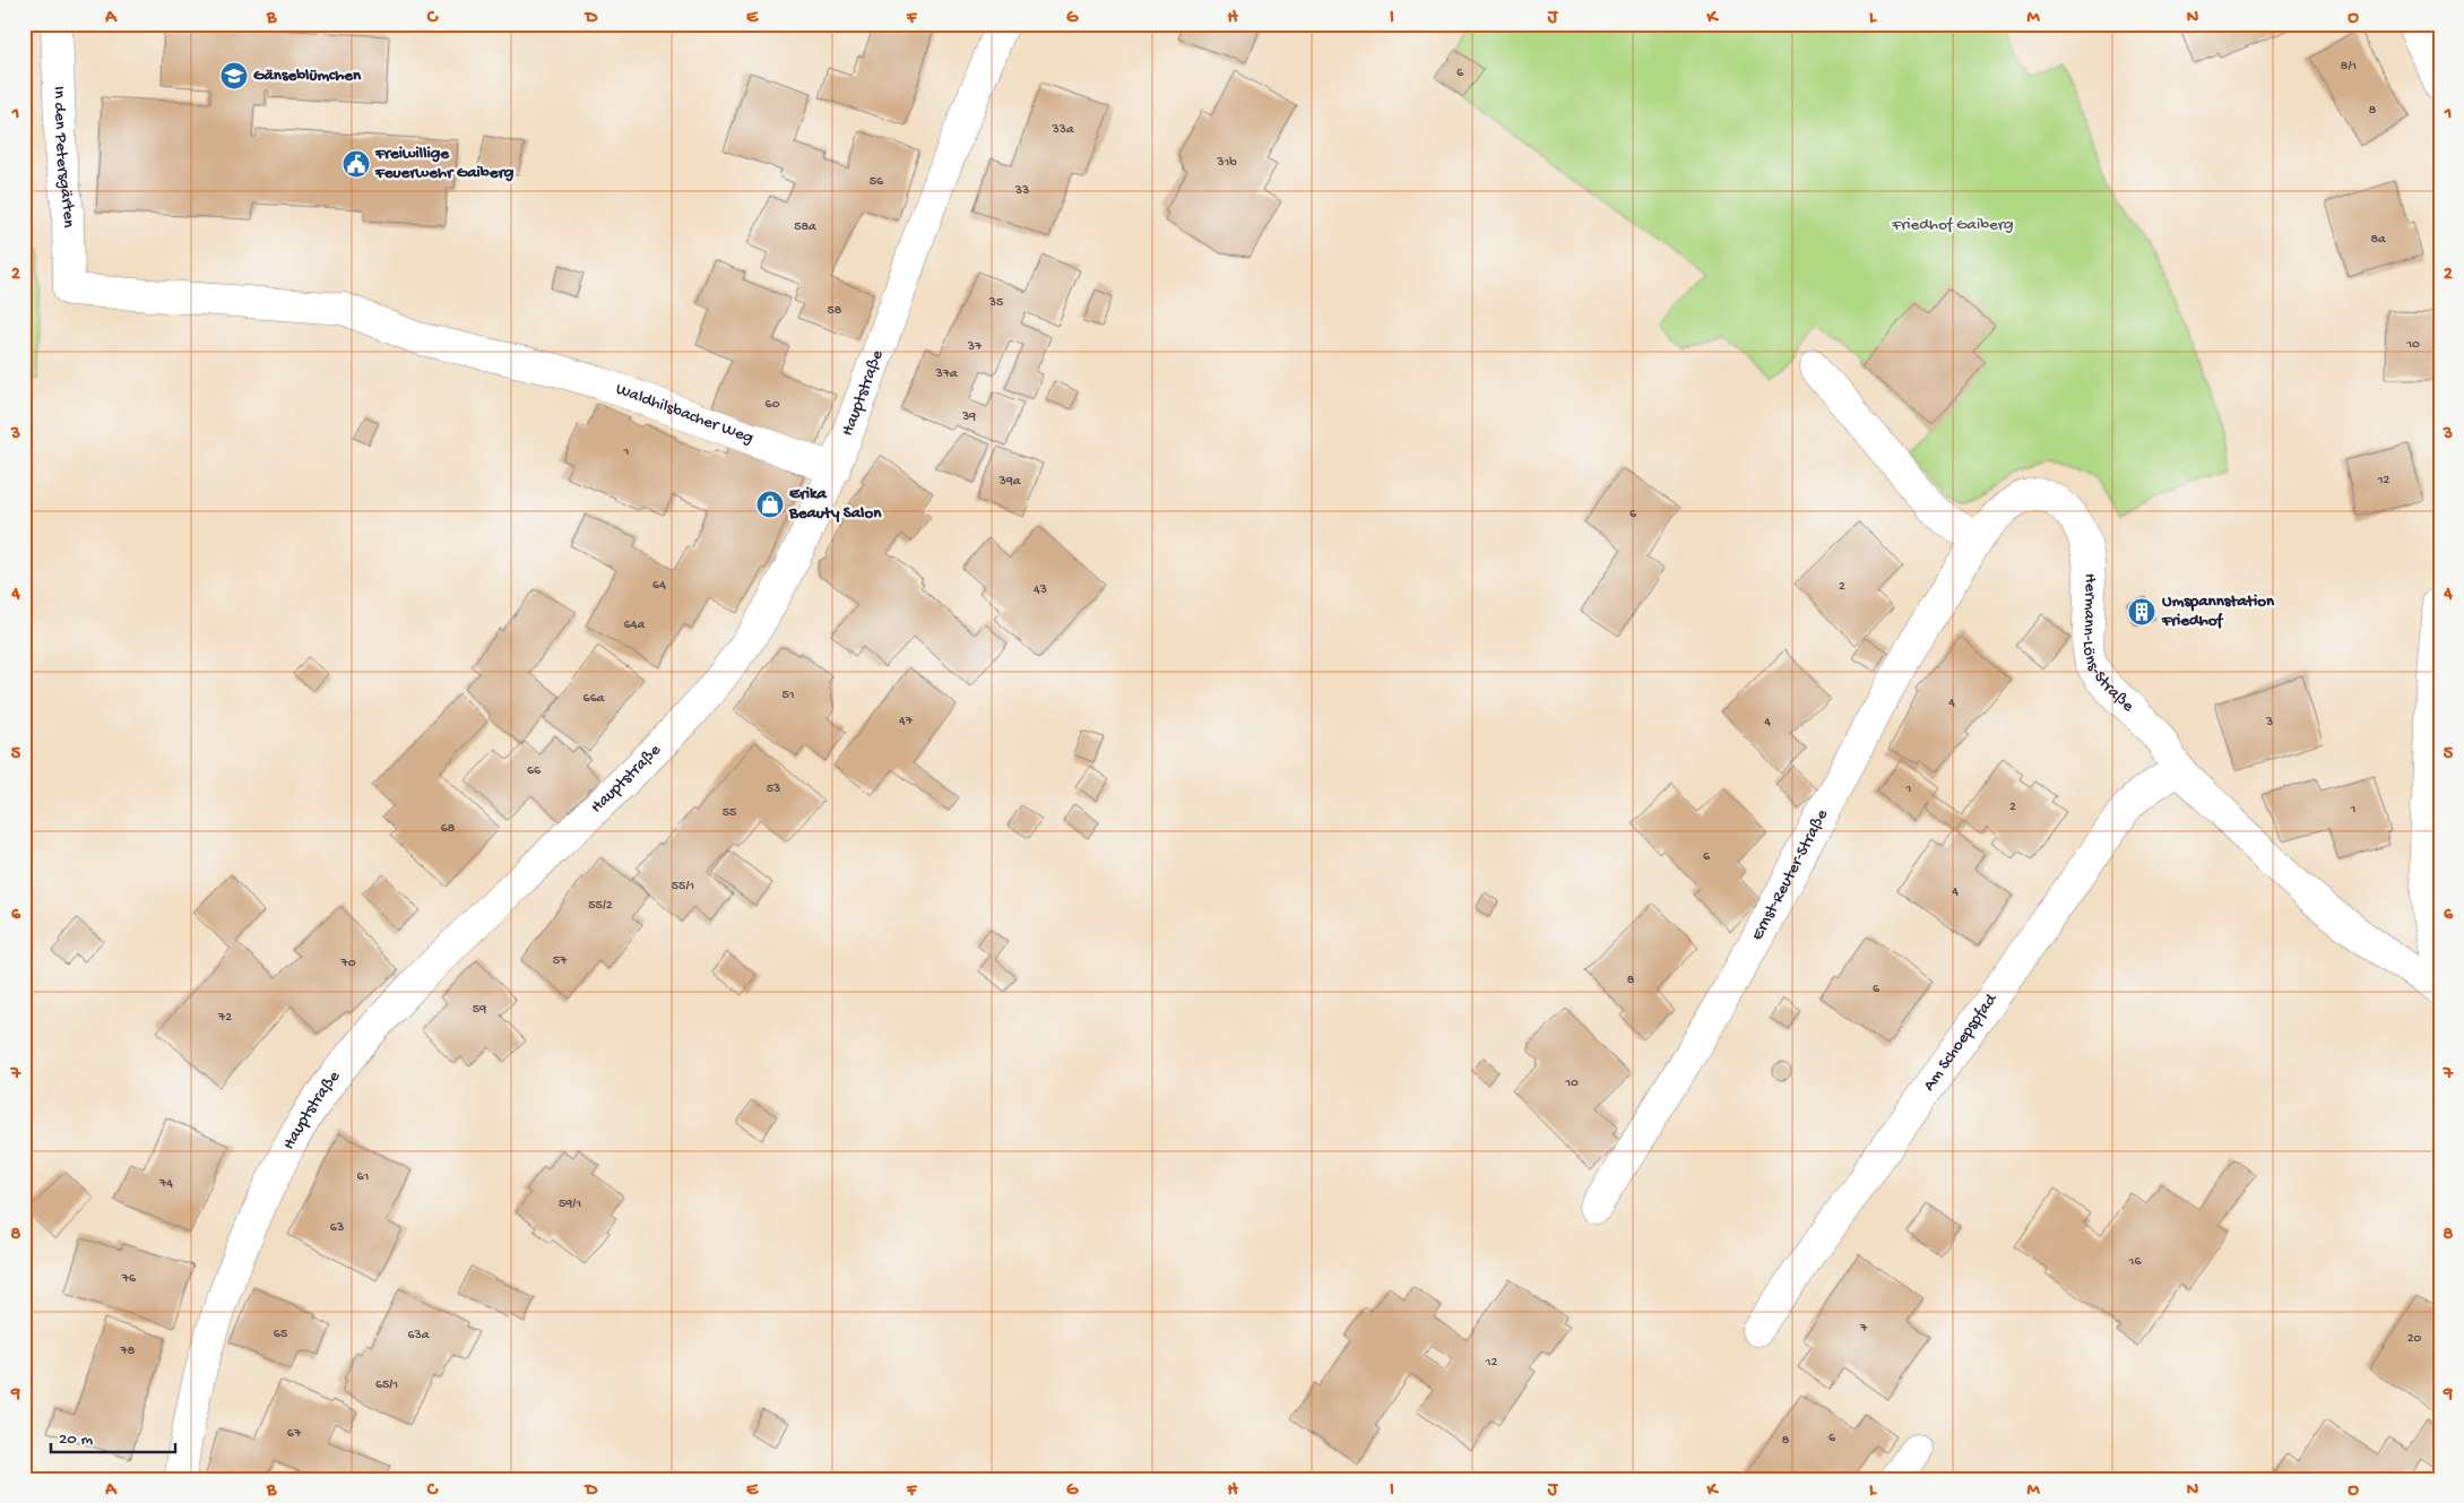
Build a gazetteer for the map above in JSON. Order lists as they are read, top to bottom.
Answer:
{
  "streets": {
    "street": [
      "In den Petersgärten",
      "Hauptstraße",
      "Waldhilsbacher Weg",
      "Hermann-Löns-Straße",
      "Ernst-Reuter-Straße",
      "Am Schoepspfad"
    ]
  },
  "crossings": [
    ["In den Petersgärten", "Waldhilsbacher Weg"],
    ["Hauptstraße", "Waldhilsbacher Weg"],
    ["Hermann-Löns-Straße", "Ernst-Reuter-Straße"],
    ["Hermann-Löns-Straße", "Am Schoepspfad"]
  ],
  "parks": ["Friedhof Gaiberg"],
  "places": {
    "school or university": ["Gänseblümchen"],
    "public building": ["Freiwillige Feuerwehr Gaiberg"],
    "shop": ["Erika Beauty Salon"],
    "building": ["Umspannstation Friedhof"]
  },
  "house_numbers": [
    "8/1",
    "6",
    "8",
    "33a",
    "31b",
    "56",
    "33",
    "58a",
    "8a",
    "35",
    "58",
    "10",
    "37",
    "37a",
    "60",
    "39",
    "1",
    "12",
    "39a",
    "6",
    "64",
    "2",
    "43",
    "64a",
    "51",
    "66a",
    "4",
    "47",
    "4",
    "3",
    "66",
    "53",
    "1",
    "2",
    "1",
    "55",
    "68",
    "6",
    "55/1",
    "4",
    "55/2",
    "57",
    "70",
    "8",
    "6",
    "59",
    "72",
    "10",
    "61",
    "74",
    "59/1",
    "63",
    "16",
    "76",
    "7",
    "65",
    "63a",
    "20",
    "78",
    "12",
    "65/1",
    "67",
    "6",
    "8"
  ],
  "scale_bar": "20 m",
  "grid": {
    "columns": [
      "A",
      "B",
      "C",
      "D",
      "E",
      "F",
      "G",
      "H",
      "I",
      "J",
      "K",
      "L",
      "M",
      "N",
      "O"
    ],
    "rows": [
      "1",
      "2",
      "3",
      "4",
      "5",
      "6",
      "7",
      "8",
      "9"
    ]
  }
}
